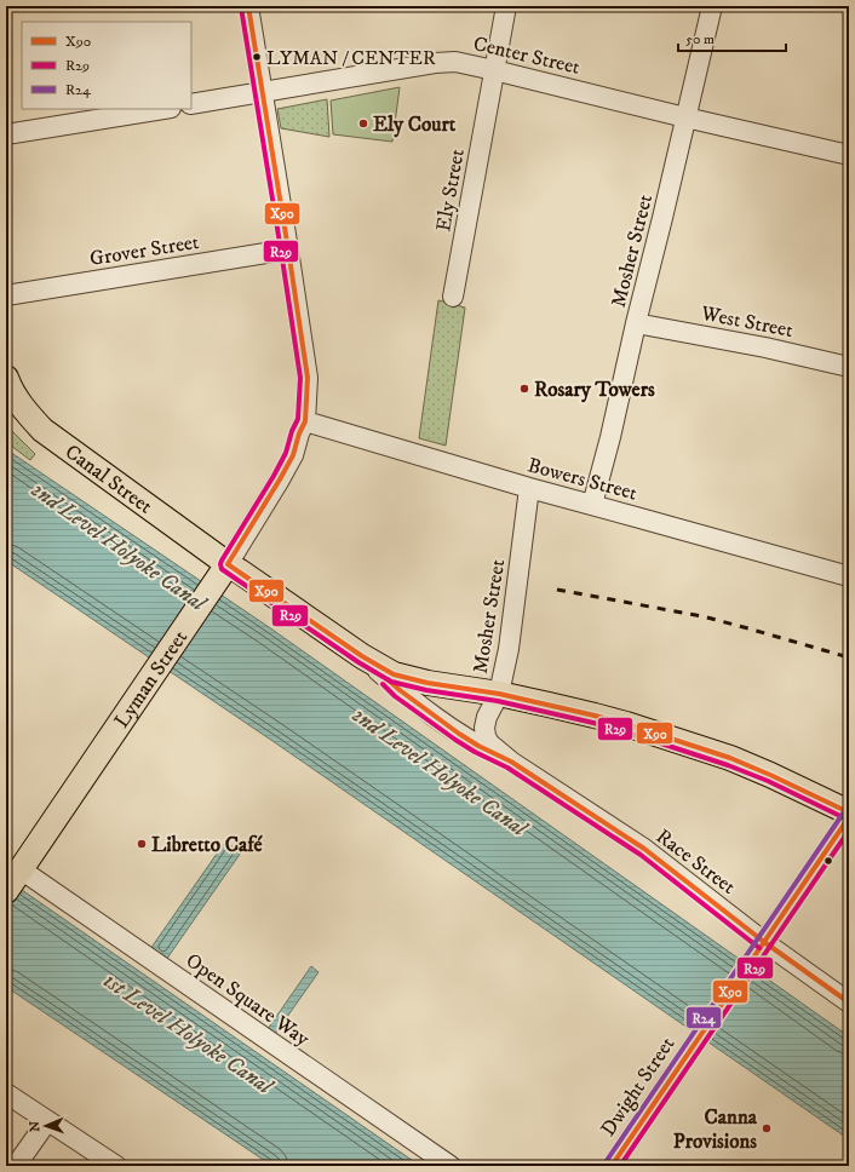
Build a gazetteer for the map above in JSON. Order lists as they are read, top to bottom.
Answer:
{
  "streets": {
    "main road": ["Canal Street", "Lyman Street"],
    "street": [
      "Center Street",
      "Ely Street",
      "Grover Street",
      "Mosher Street",
      "West Street",
      "Bowers Street",
      "Race Street",
      "Open Square Way",
      "Dwight Street"
    ]
  },
  "crossings": [
    ["Center Street", "Ely Street"],
    ["Center Street", "Mosher Street"],
    ["Center Street", "Lyman Street"],
    ["Grover Street", "Lyman Street"],
    ["Mosher Street", "West Street"],
    ["Mosher Street", "Canal Street"],
    ["Mosher Street", "Bowers Street"],
    ["Mosher Street", "Race Street"],
    ["Canal Street", "Lyman Street"],
    ["Canal Street", "Race Street"],
    ["Bowers Street", "Lyman Street"],
    ["Lyman Street", "Open Square Way"],
    ["Race Street", "Dwight Street"]
  ],
  "water": ["2nd Level Holyoke Canal", "1st Level Holyoke Canal"],
  "places": [
    "LYMAN / CENTER",
    "Ely Court",
    "Rosary Towers",
    "Libretto Café",
    "Canna Provisions"
  ],
  "lines": ["transit line X90", "transit line R29", "transit line R24"],
  "legend": ["X90", "R29", "R24"],
  "scale_bar": "50 m",
  "north": "left"
}
